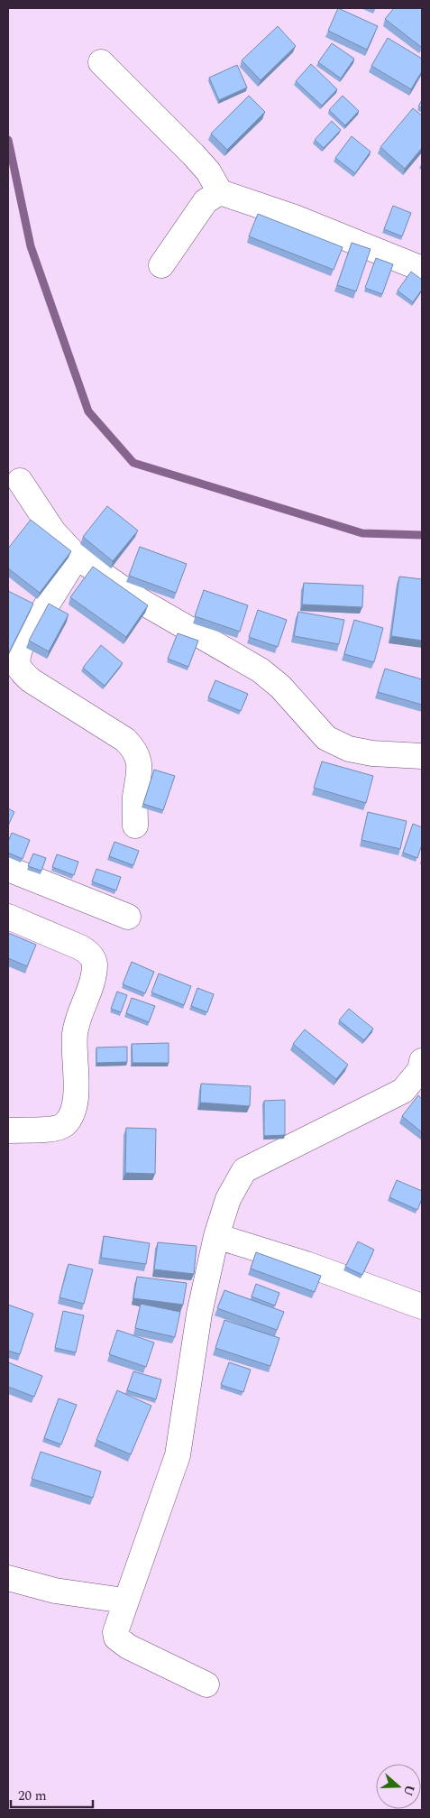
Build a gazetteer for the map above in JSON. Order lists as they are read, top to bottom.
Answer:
{
  "scale_bar": "20 m",
  "north": "right"
}
